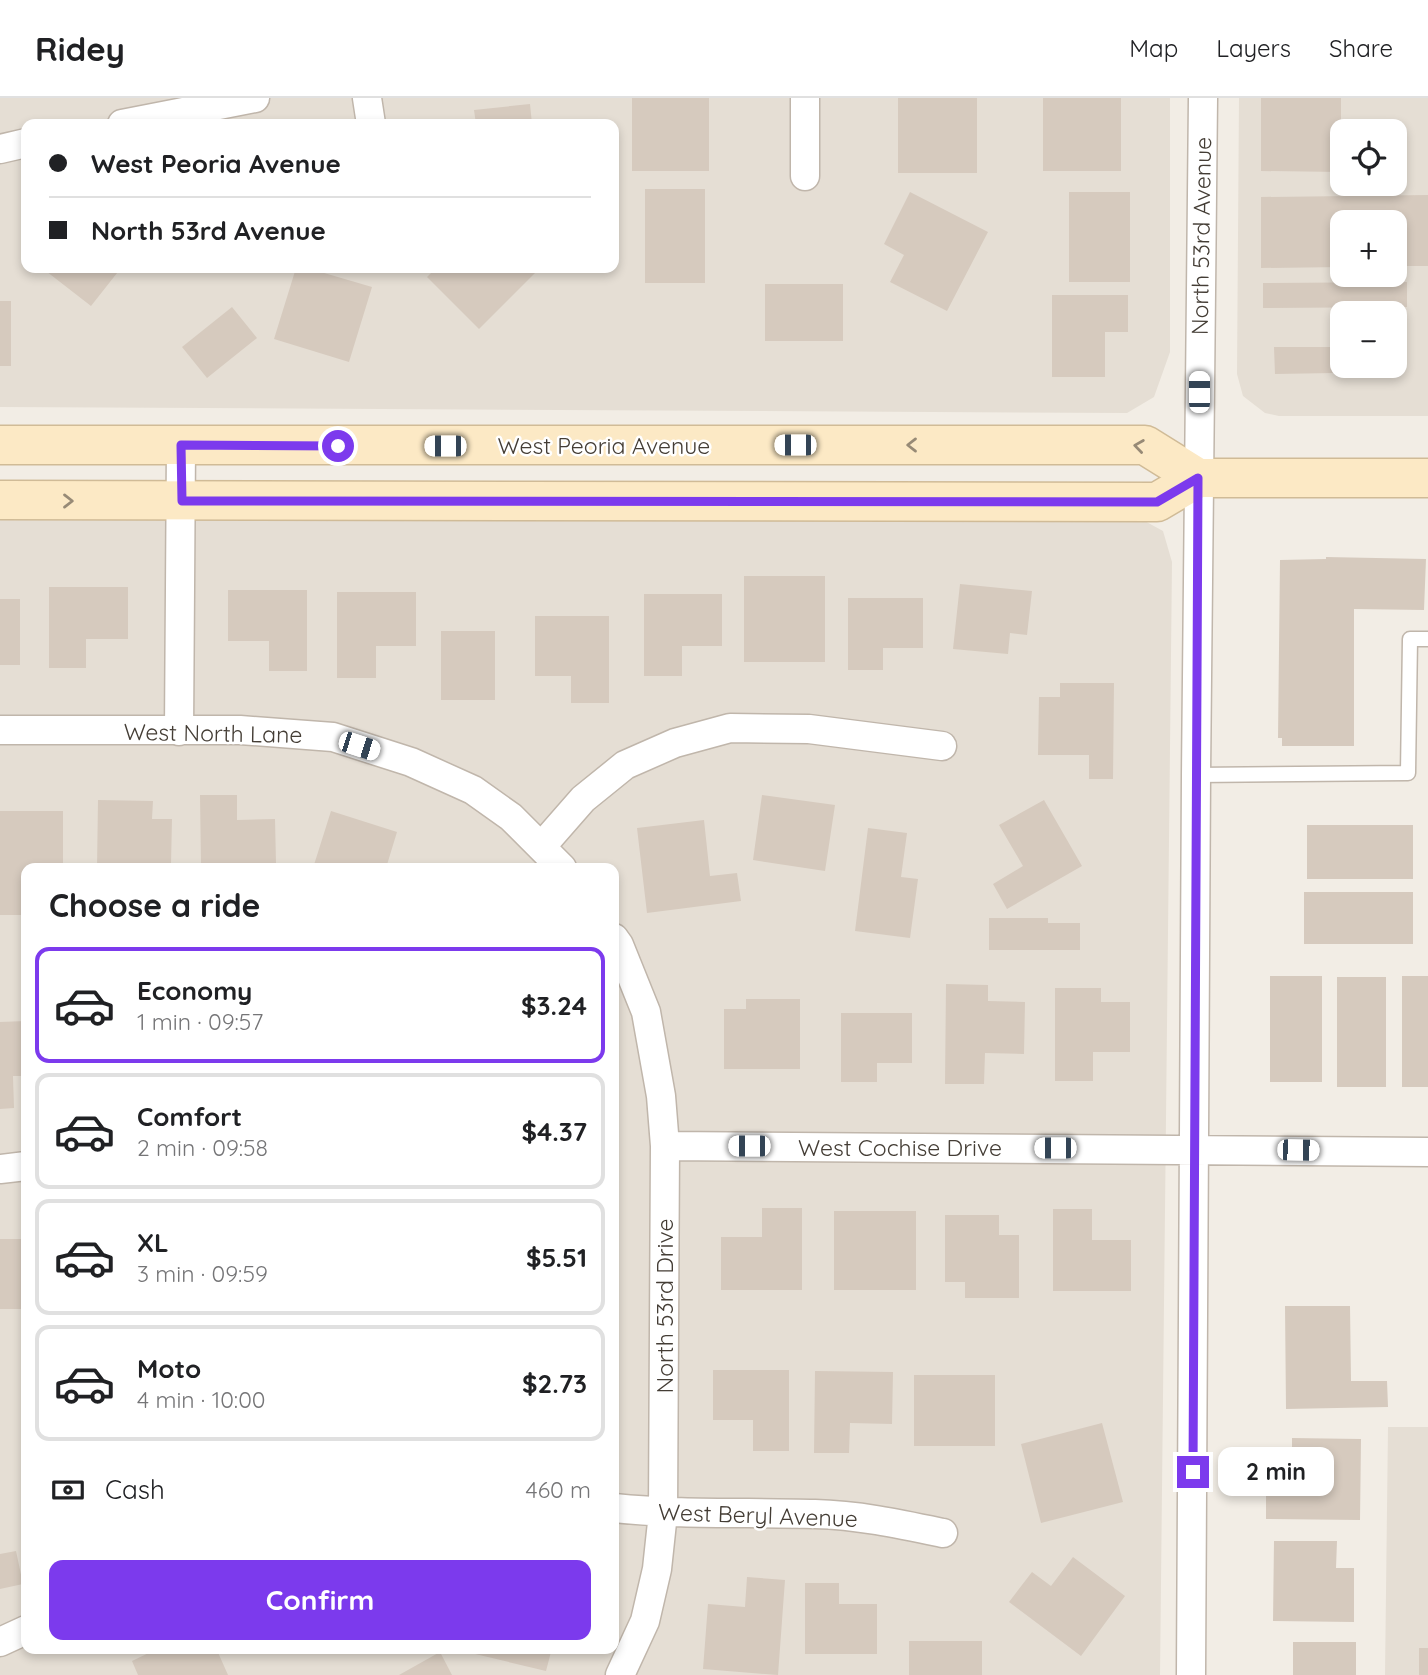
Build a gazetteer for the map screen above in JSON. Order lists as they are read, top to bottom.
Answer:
{
  "streets": {
    "main road": ["West Peoria Avenue"],
    "street": [
      "North 53rd Avenue",
      "West North Lane",
      "West Cochise Drive",
      "North 53rd Drive",
      "West Beryl Avenue"
    ]
  },
  "crossings": [
    ["North 53rd Avenue", "West Peoria Avenue"],
    ["North 53rd Avenue", "West Cochise Drive"],
    ["West Cochise Drive", "North 53rd Drive"],
    ["North 53rd Drive", "West Beryl Avenue"]
  ],
  "page": {
    "header": "Ridey",
    "nav": ["Map", "Layers", "Share"],
    "map_buttons": ["+", "−"],
    "banner": ["West Peoria Avenue", "North 53rd Avenue"],
    "heading": "Choose a ride",
    "list": [
      {
        "name": "Economy",
        "note": "1 min · 09:57",
        "value": "$3.24"
      },
      {
        "name": "Comfort",
        "note": "2 min · 09:58",
        "value": "$4.37"
      },
      {
        "name": "XL",
        "note": "3 min · 09:59",
        "value": "$5.51"
      },
      {
        "name": "Moto",
        "note": "4 min · 10:00",
        "value": "$2.73"
      }
    ],
    "bubble": "2 min",
    "pay": ["Cash", "460 m"],
    "buttons": "Confirm"
  }
}
